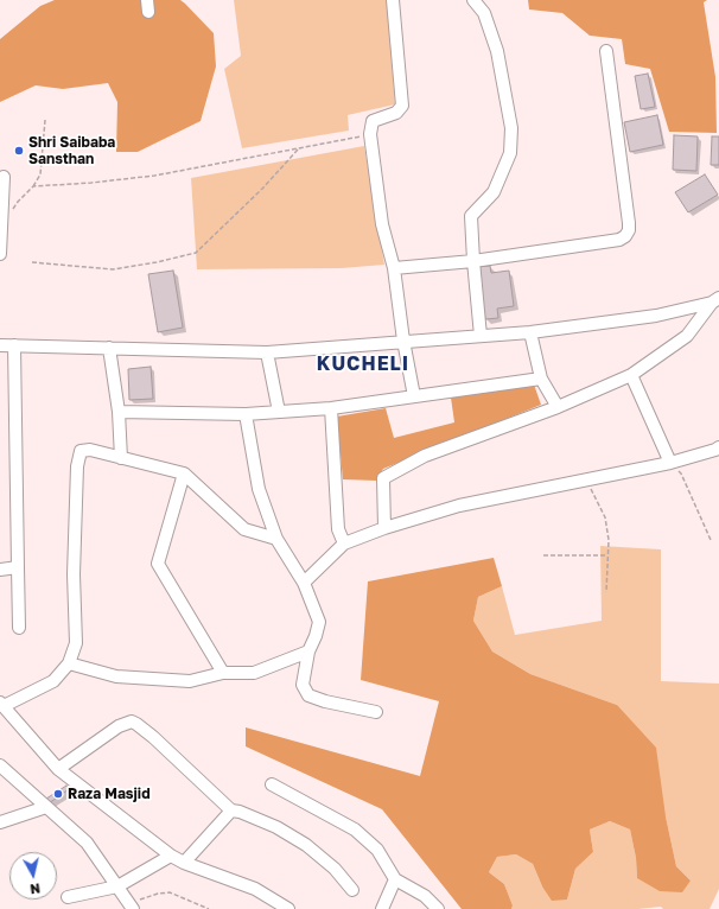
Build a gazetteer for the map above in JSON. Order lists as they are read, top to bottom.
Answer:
{
  "districts": ["KUCHELI"],
  "places": ["Shri Saibaba Sansthan", "Raza Masjid"],
  "north": "bottom"
}
